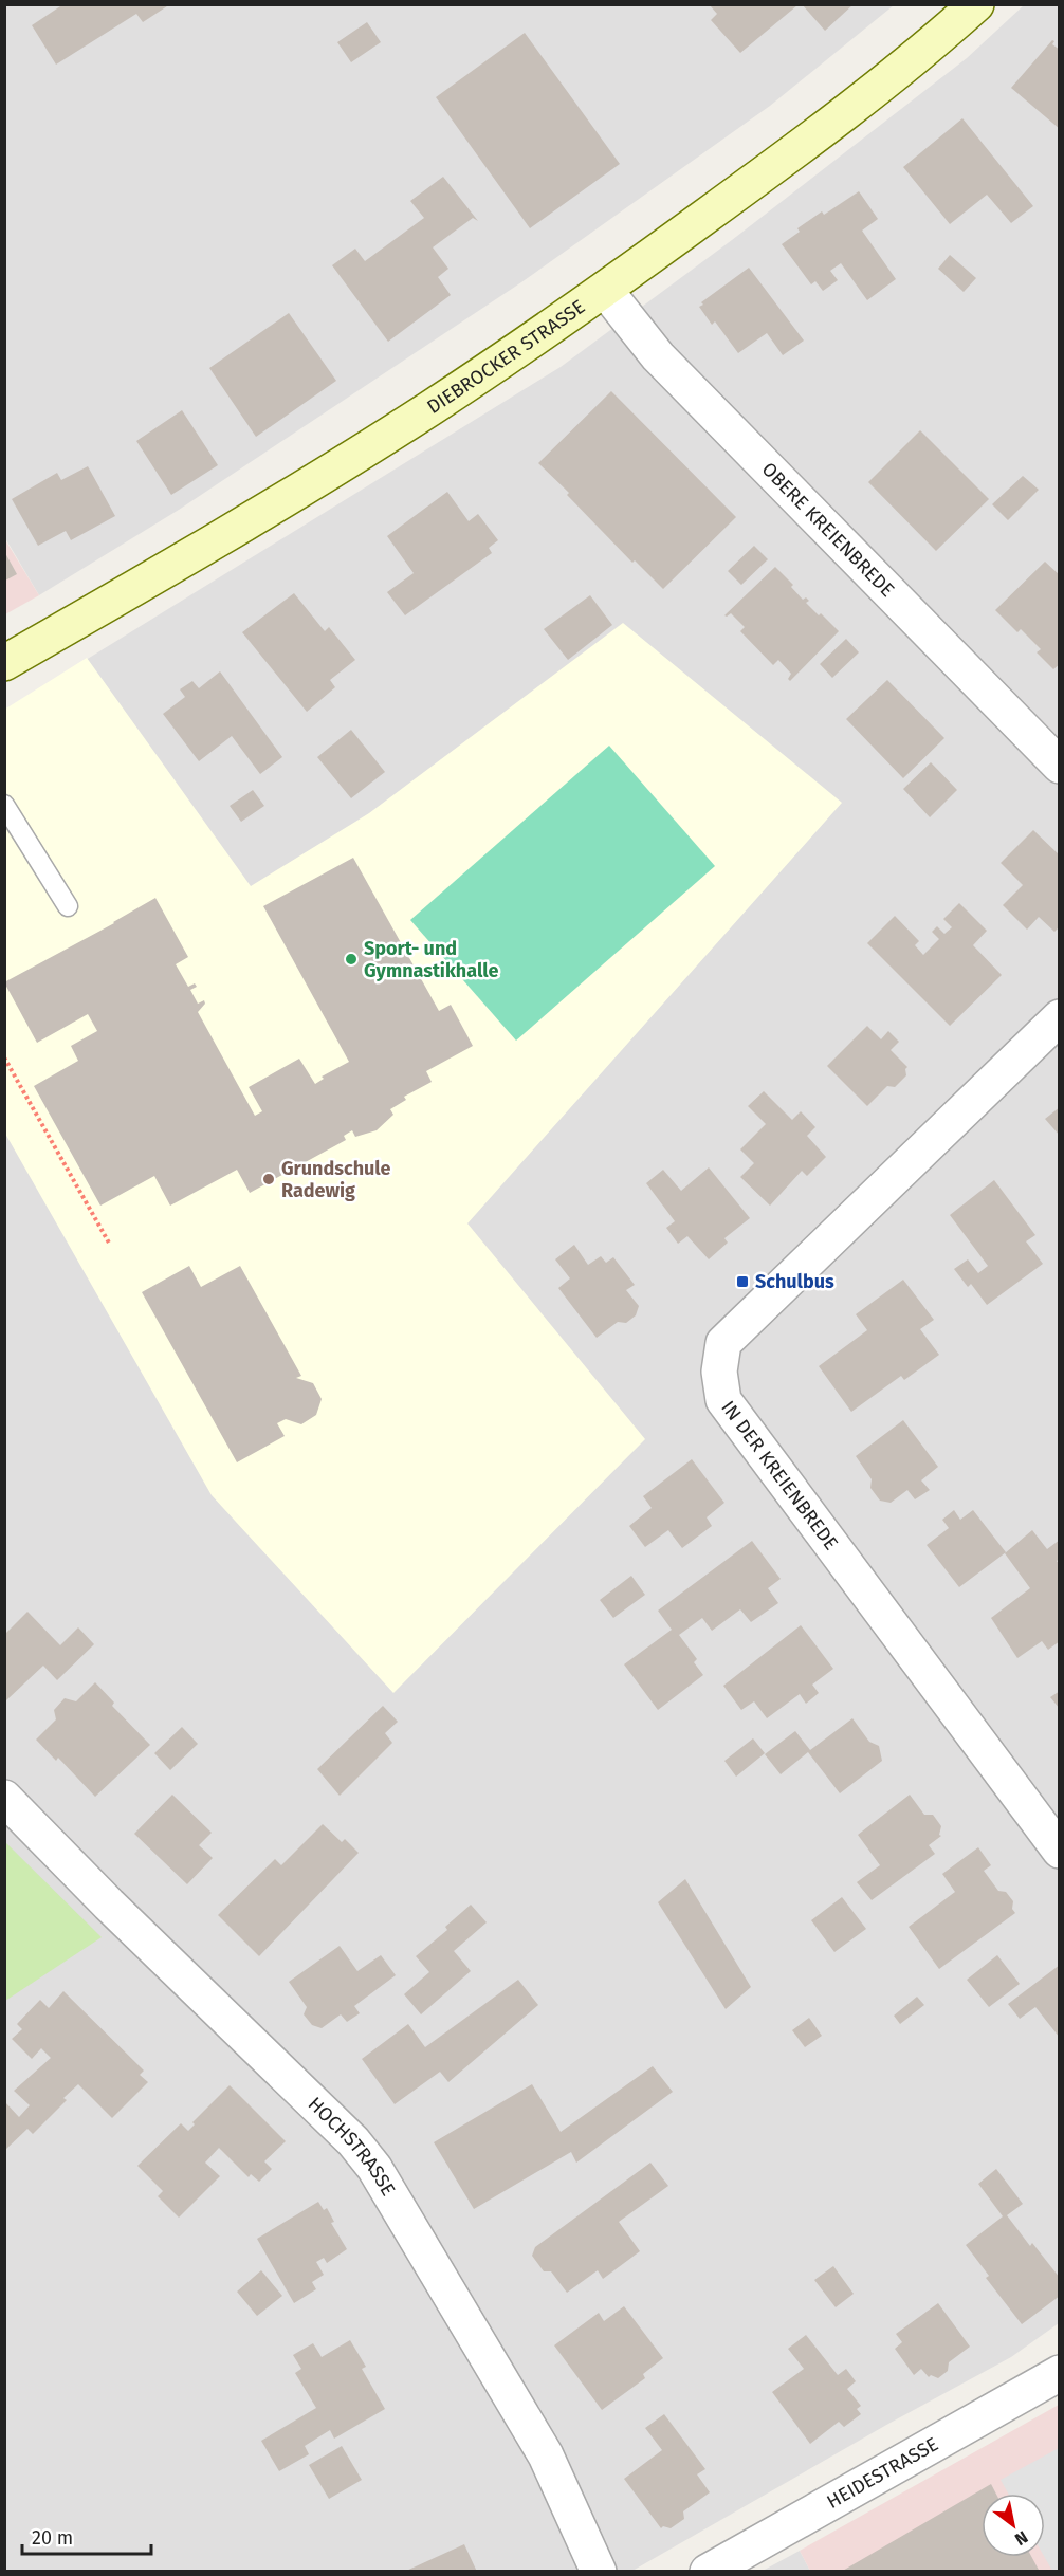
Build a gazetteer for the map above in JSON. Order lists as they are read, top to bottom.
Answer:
{
  "streets": {
    "main road": ["DIEBROCKER STRASSE"],
    "street": [
      "OBERE KREIENBREDE",
      "IN DER KREIENBREDE",
      "HOCHSTRASSE",
      "HEIDESTRASSE"
    ]
  },
  "crossings": [
    ["DIEBROCKER STRASSE", "OBERE KREIENBREDE"]
  ],
  "places": {
    "other": ["Sport- und Gymnastikhalle", "Grundschule Radewig"],
    "transit": ["Schulbus"]
  },
  "scale_bar": "20 m",
  "north": "bottom right"
}
